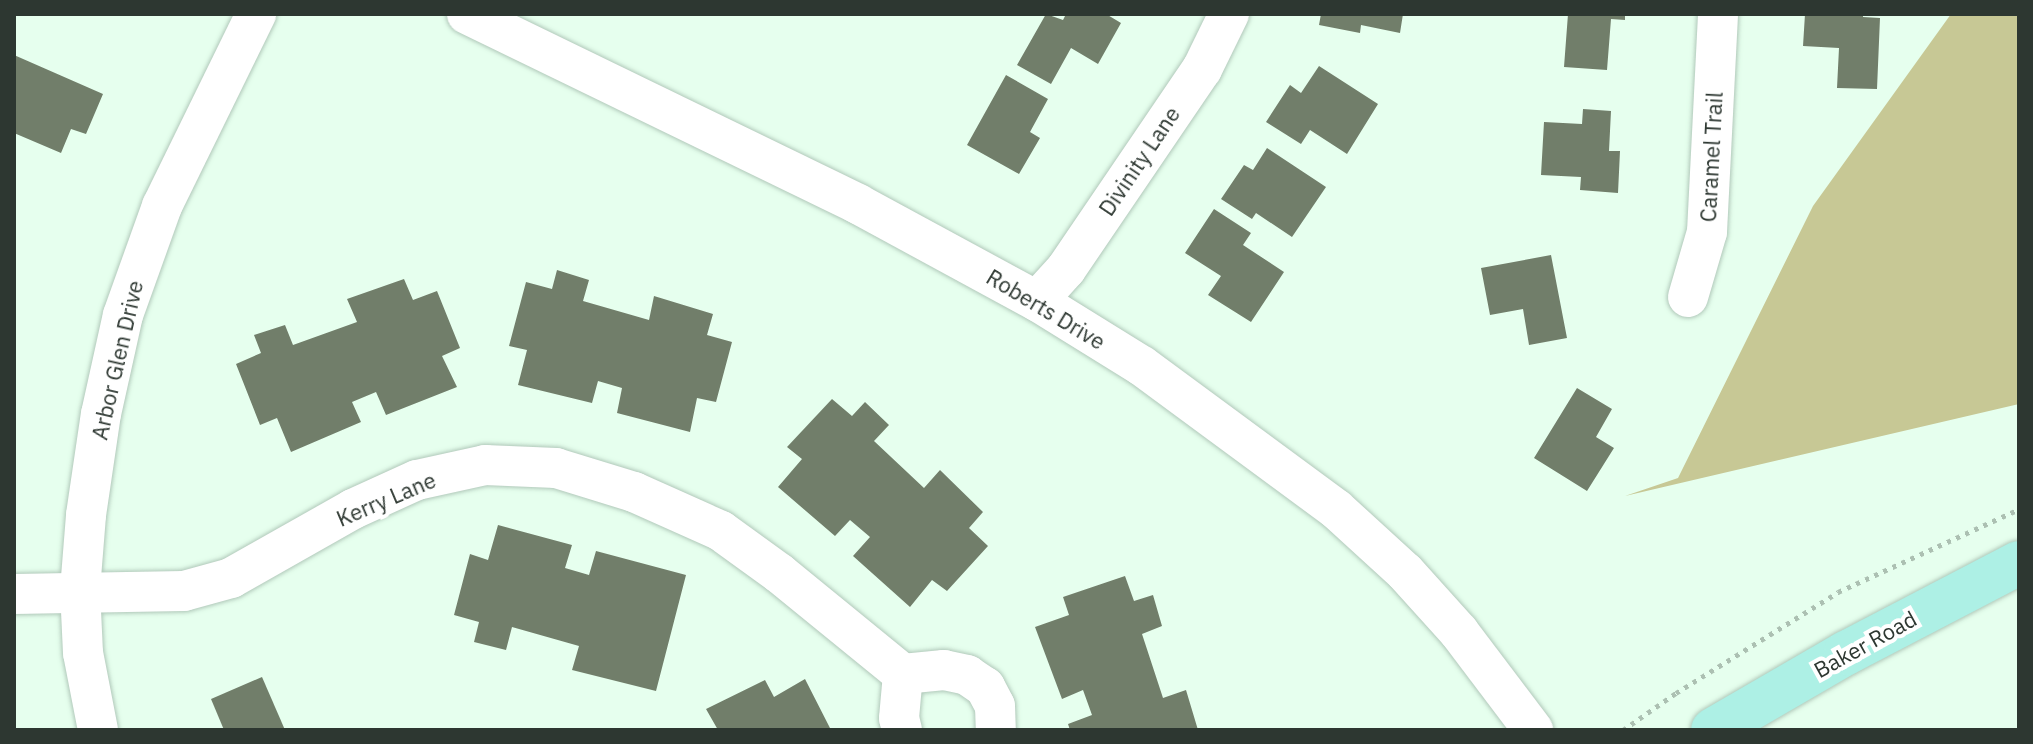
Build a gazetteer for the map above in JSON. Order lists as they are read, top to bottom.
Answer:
{
  "streets": {
    "main road": ["Baker Road"],
    "street": [
      "Caramel Trail",
      "Divinity Lane",
      "Roberts Drive",
      "Arbor Glen Drive",
      "Kerry Lane"
    ]
  },
  "crossings": [
    ["Divinity Lane", "Roberts Drive"],
    ["Arbor Glen Drive", "Kerry Lane"]
  ]
}
